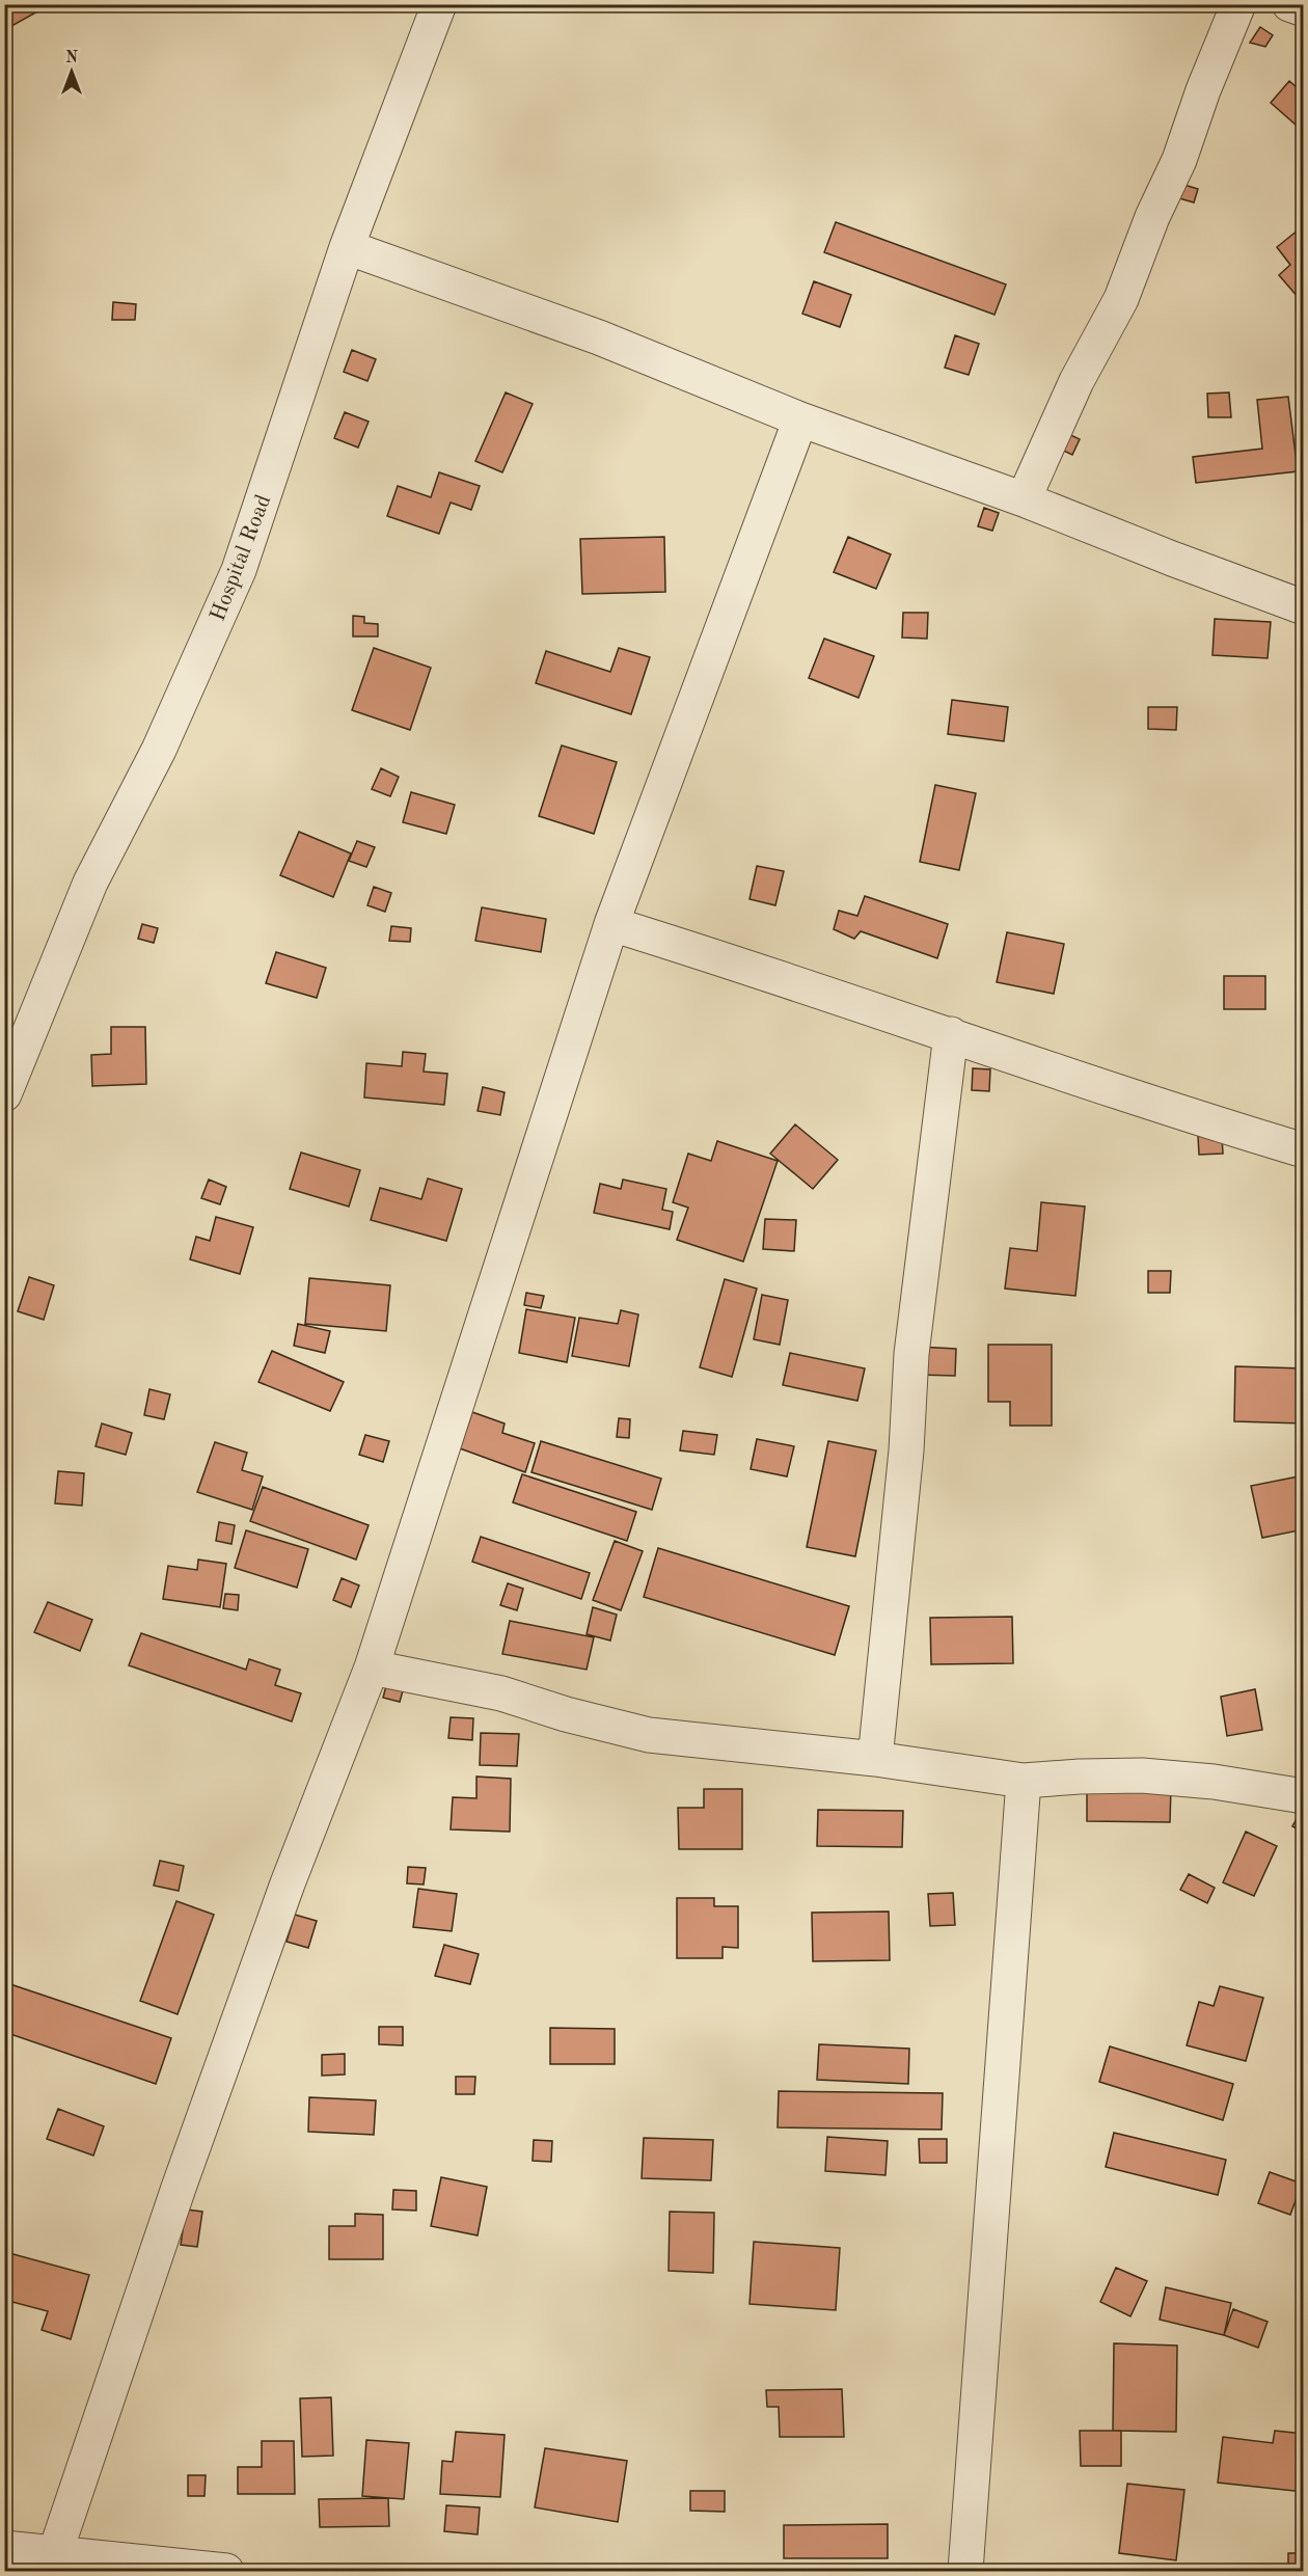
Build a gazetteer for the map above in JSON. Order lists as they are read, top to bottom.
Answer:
{
  "streets": {
    "street": ["Hospital Road"]
  },
  "north": "top"
}
